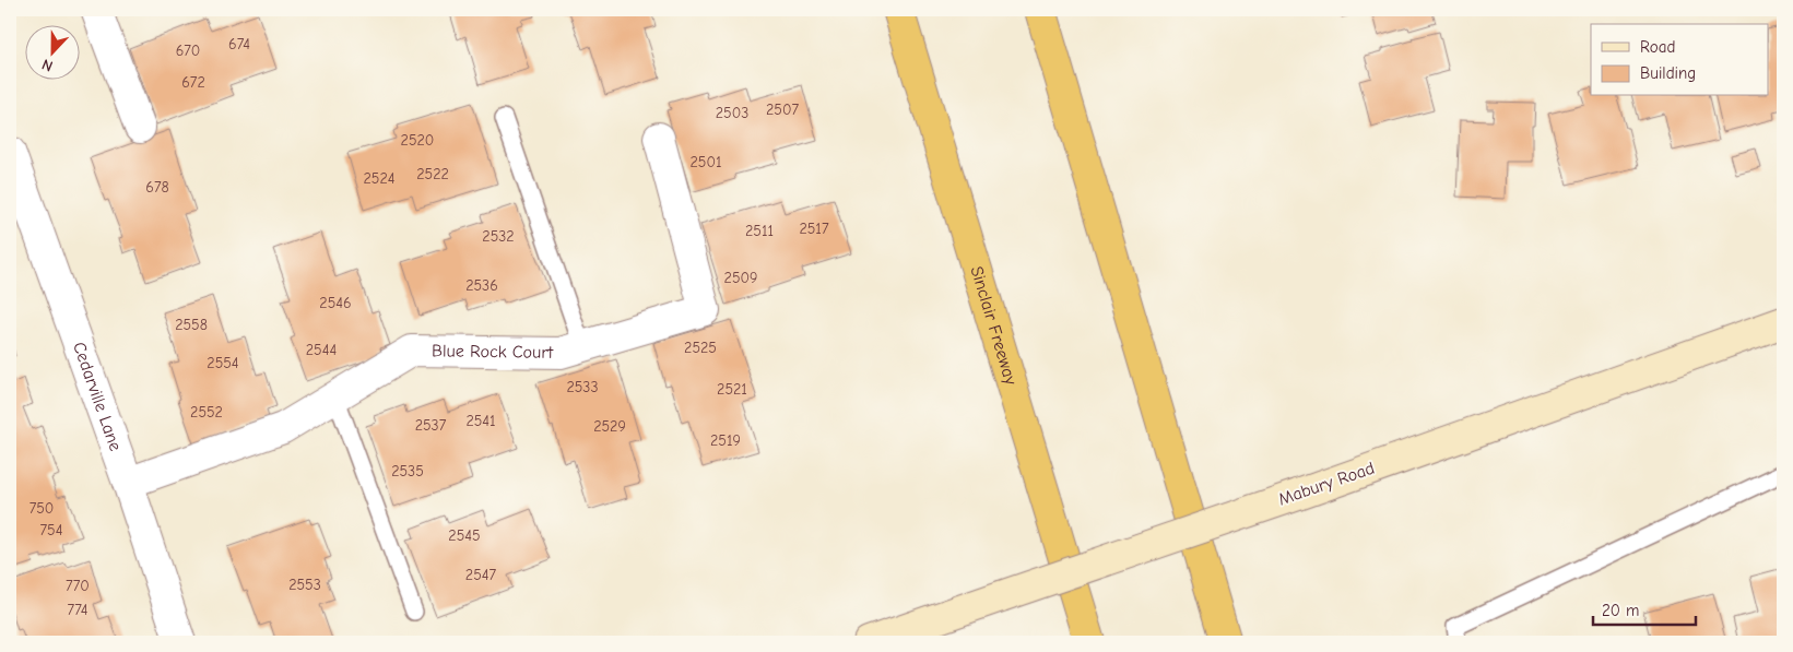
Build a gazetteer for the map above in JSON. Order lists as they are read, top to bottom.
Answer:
{
  "streets": {
    "highway": ["Sinclair Freeway"],
    "main road": ["Mabury Road"],
    "street": ["Blue Rock Court", "Cedarville Lane"]
  },
  "crossings": [
    ["Blue Rock Court", "Cedarville Lane"]
  ],
  "house_numbers": [
    "674",
    "670",
    "672",
    "2507",
    "2503",
    "2520",
    "2501",
    "2522",
    "2524",
    "678",
    "2517",
    "2511",
    "2532",
    "2509",
    "2536",
    "2546",
    "2558",
    "2525",
    "2544",
    "2554",
    "2533",
    "2521",
    "2552",
    "2541",
    "2537",
    "2529",
    "2519",
    "2535",
    "750",
    "754",
    "2545",
    "2547",
    "2553",
    "770",
    "774"
  ],
  "legend": ["Road", "Building"],
  "scale_bar": "20 m",
  "north": "bottom"
}
